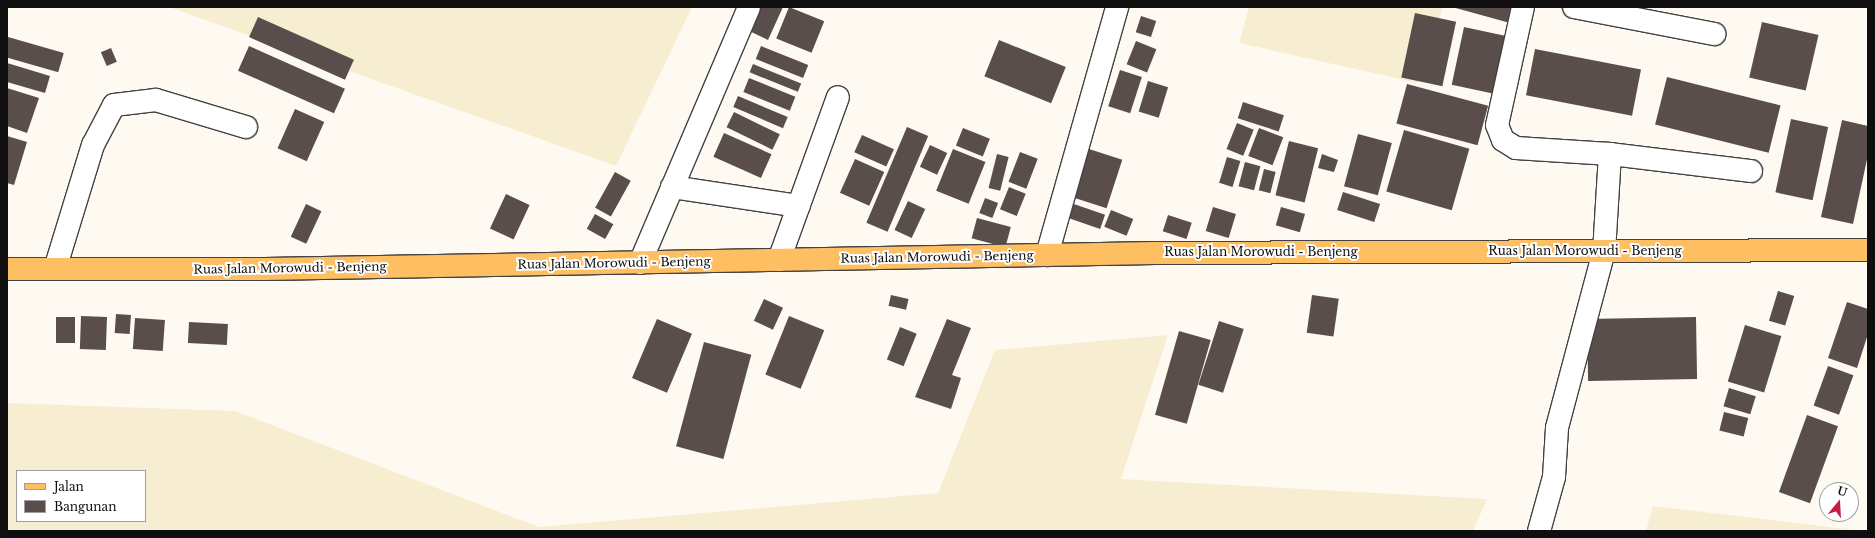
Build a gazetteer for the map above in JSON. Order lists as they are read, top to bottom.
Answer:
{
  "streets": {
    "main road": ["Ruas Jalan Morowudi - Benjeng"]
  },
  "legend": ["Jalan", "Bangunan"],
  "north": "top"
}
